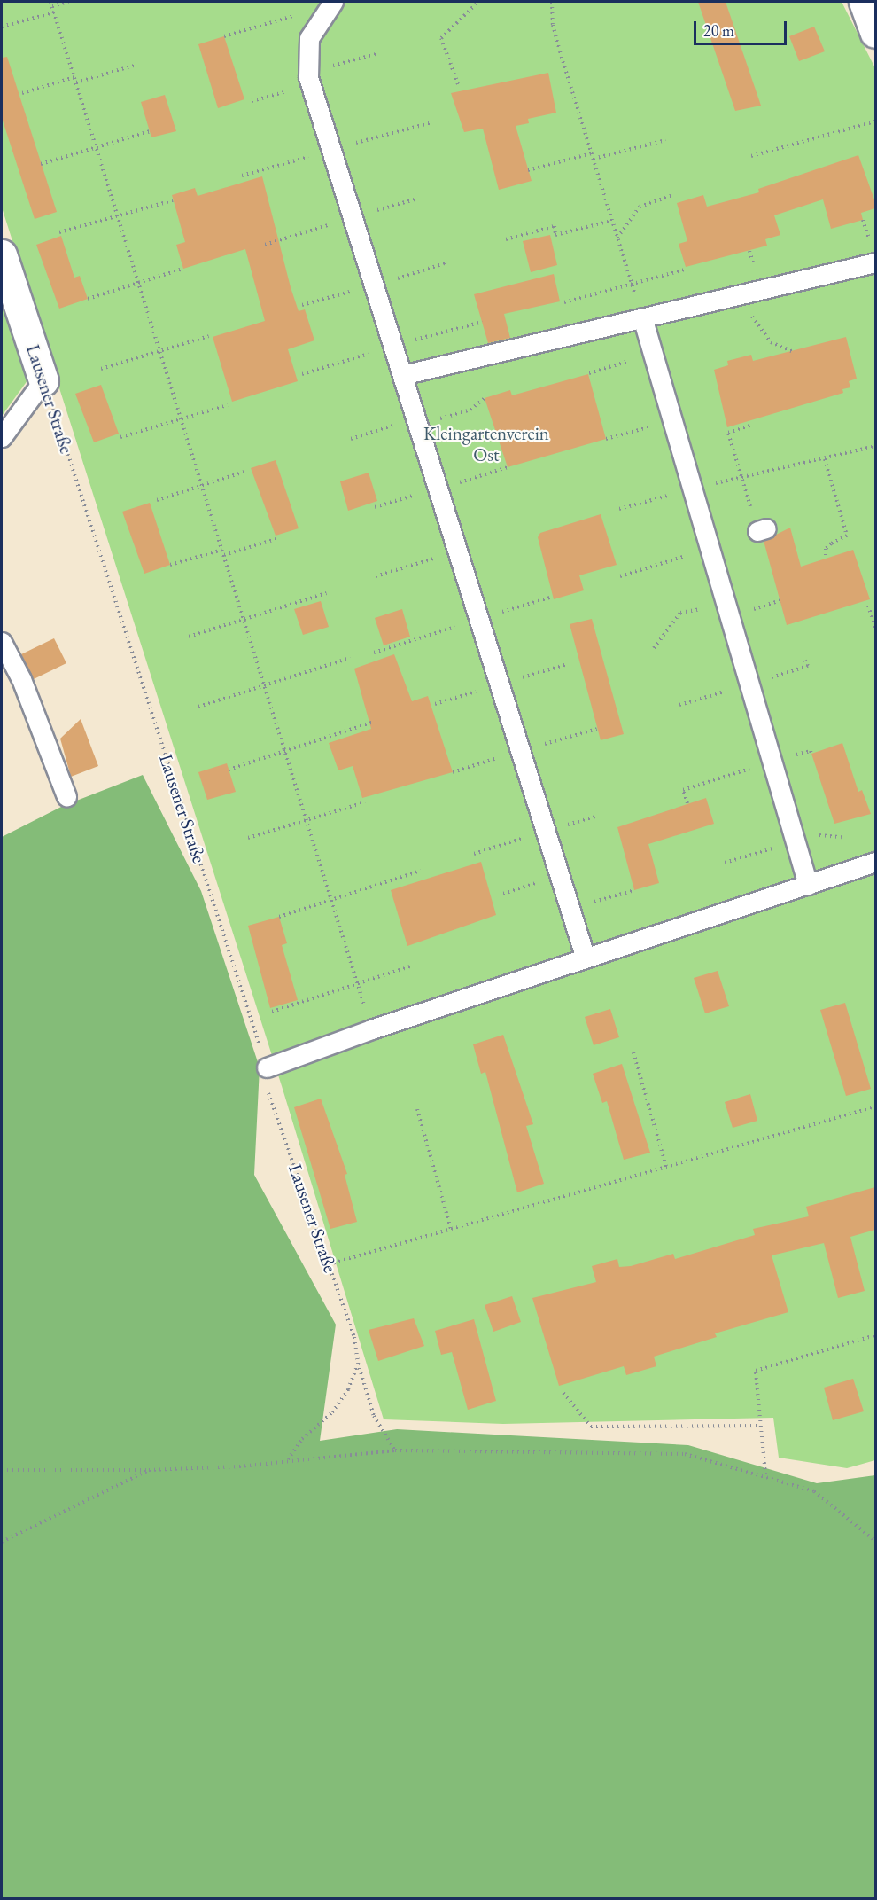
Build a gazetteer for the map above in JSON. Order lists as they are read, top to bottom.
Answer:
{
  "streets": {
    "street": ["Lausener Straße"]
  },
  "parks": ["Kleingartenverein Ost"],
  "scale_bar": "20 m"
}
